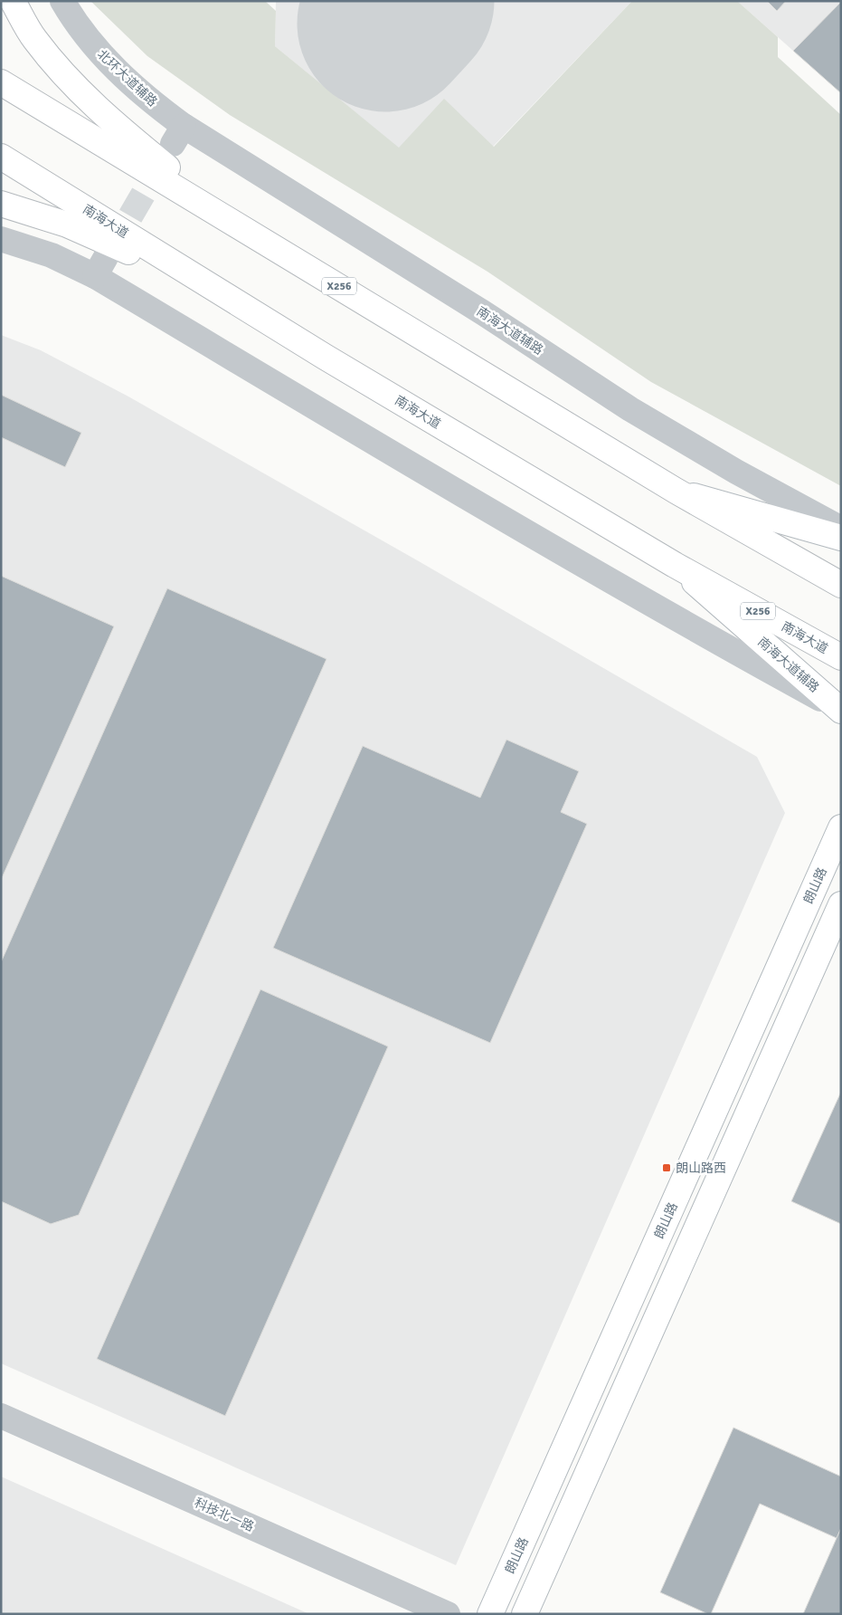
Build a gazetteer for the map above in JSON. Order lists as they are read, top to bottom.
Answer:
{
  "streets": {
    "main road": [
      "南海大道",
      "X256",
      "南海大道辅路",
      "朗山路"
    ],
    "street": ["北环大道辅路", "科技北一路"]
  },
  "crossings": [
    ["北环大道辅路", "南海大道辅路"],
    ["南海大道", "南海大道辅路"]
  ],
  "places": {
    "transit": ["朗山路西"]
  }
}
